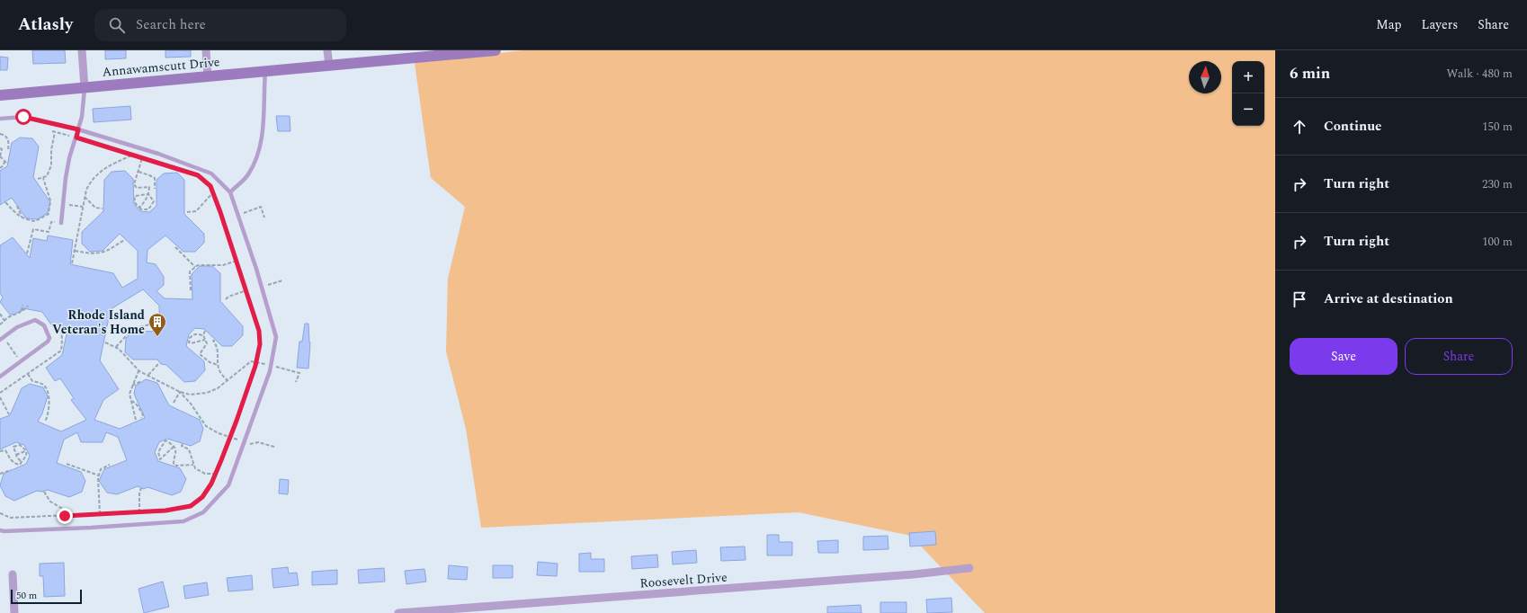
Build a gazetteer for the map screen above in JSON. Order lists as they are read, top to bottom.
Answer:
{
  "streets": {
    "street": ["Annawamscutt Drive", "Roosevelt Drive"]
  },
  "places": {
    "building": ["Rhode Island Veteran's Home"]
  },
  "scale_bar": "50 m",
  "north": "top",
  "page": {
    "header": "Atlasly",
    "search": "Search here",
    "nav": ["Map", "Layers", "Share"],
    "heading": ["6 min", "Walk · 480 m"],
    "map_buttons": ["+", "−"],
    "list": [
      ["Continue", "150 m"],
      ["Turn right", "230 m"],
      ["Turn right", "100 m"],
      "Arrive at destination"
    ],
    "buttons": ["Save", "Share"],
    "scale": "50 m"
  }
}
